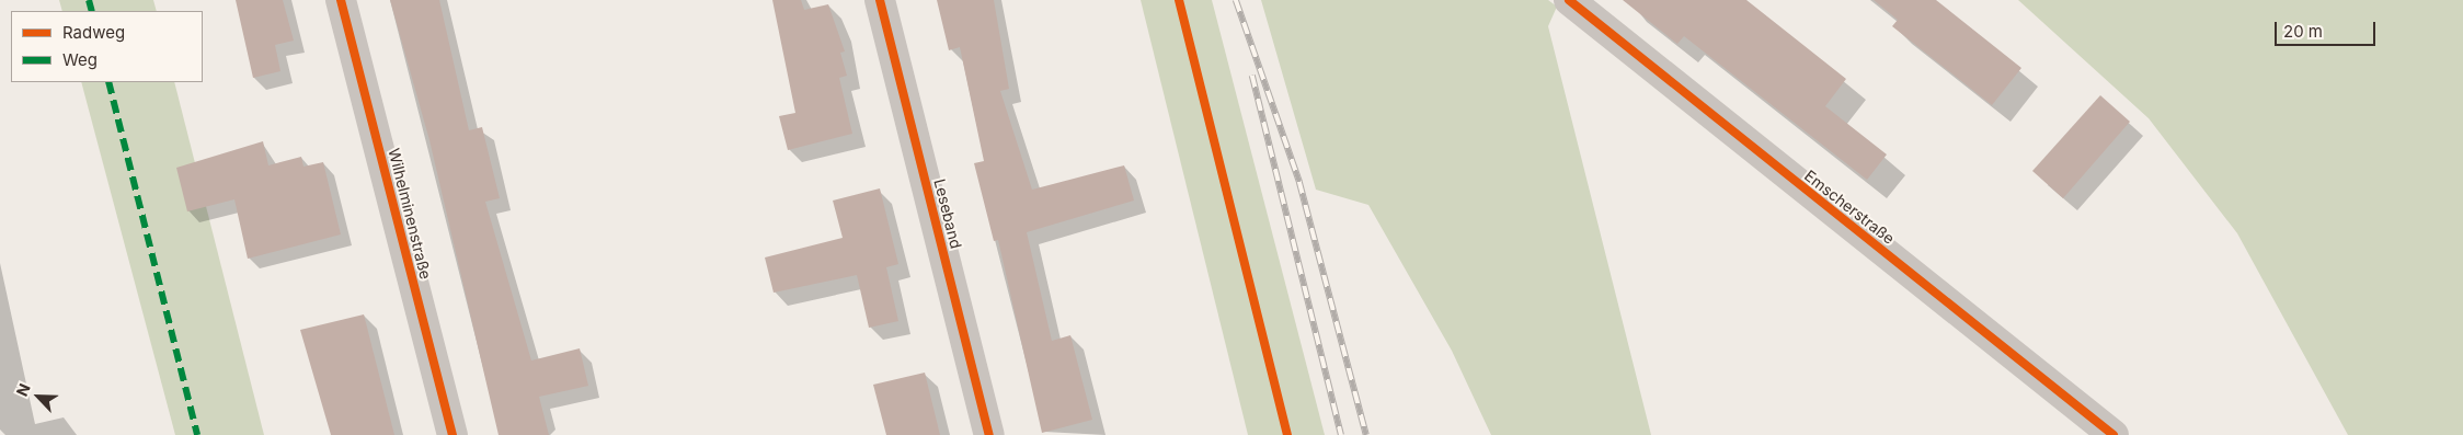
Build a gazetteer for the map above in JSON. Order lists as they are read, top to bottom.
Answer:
{
  "streets": {
    "street": ["Emscherstraße", "Wilhelminenstraße", "Leseband"]
  },
  "legend": ["Radweg", "Weg"],
  "scale_bar": "20 m",
  "north": "top left"
}
